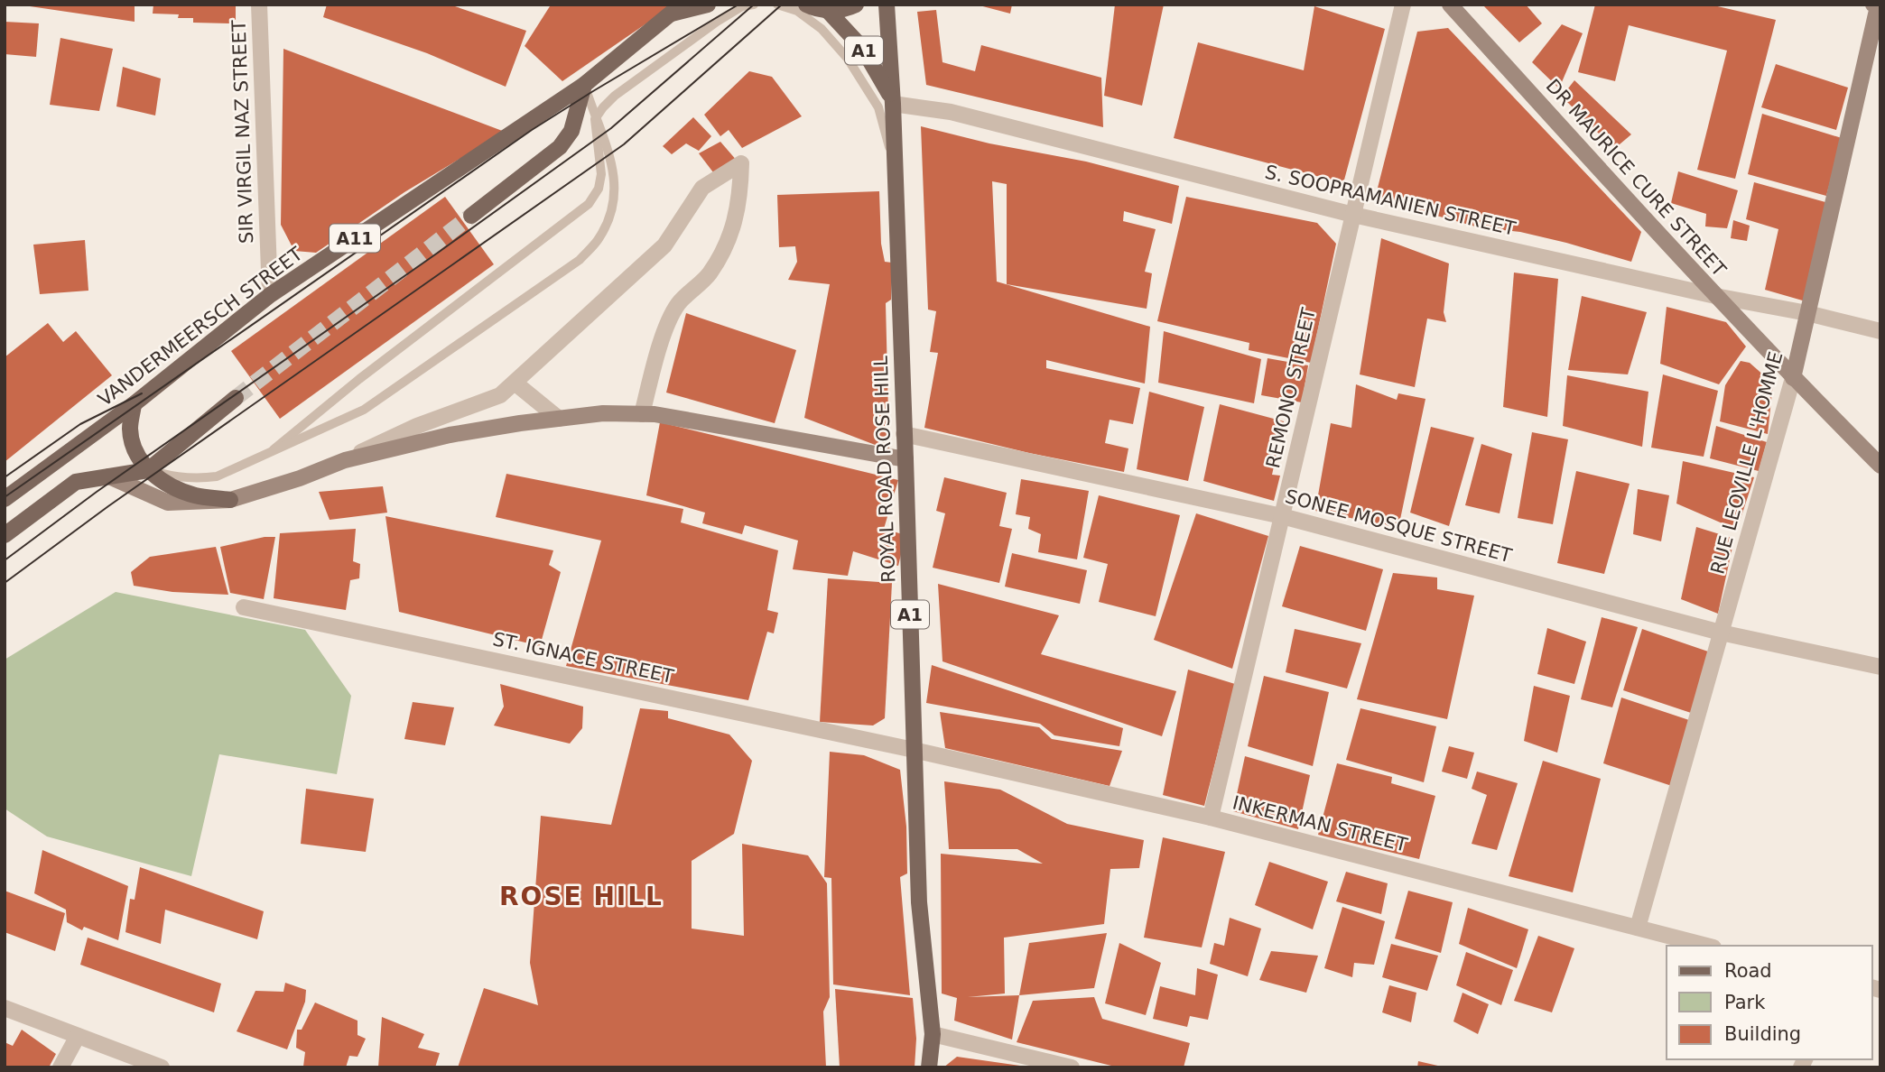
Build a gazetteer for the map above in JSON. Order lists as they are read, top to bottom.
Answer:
{
  "streets": {
    "main road": [
      "A1",
      "DR MAURICE CURE STREET",
      "A11",
      "VANDERMEERSCH STREET",
      "RUE LEOVILLE L'HOMME",
      "ROYAL ROAD ROSE HILL"
    ],
    "street": [
      "SIR VIRGIL NAZ STREET",
      "S. SOOPRAMANIEN STREET",
      "REMONO STREET",
      "SONEE MOSQUE STREET",
      "ST. IGNACE STREET",
      "INKERMAN STREET"
    ]
  },
  "crossings": [
    ["A1", "ROYAL ROAD ROSE HILL"],
    ["SIR VIRGIL NAZ STREET", "VANDERMEERSCH STREET"],
    ["DR MAURICE CURE STREET", "S. SOOPRAMANIEN STREET"],
    ["DR MAURICE CURE STREET", "RUE LEOVILLE L'HOMME"],
    ["S. SOOPRAMANIEN STREET", "REMONO STREET"],
    ["S. SOOPRAMANIEN STREET", "RUE LEOVILLE L'HOMME"],
    ["S. SOOPRAMANIEN STREET", "ROYAL ROAD ROSE HILL"],
    ["A11", "VANDERMEERSCH STREET"],
    ["REMONO STREET", "SONEE MOSQUE STREET"],
    ["REMONO STREET", "INKERMAN STREET"],
    ["RUE LEOVILLE L'HOMME", "SONEE MOSQUE STREET"],
    ["RUE LEOVILLE L'HOMME", "INKERMAN STREET"],
    ["ROYAL ROAD ROSE HILL", "SONEE MOSQUE STREET"],
    ["ROYAL ROAD ROSE HILL", "ST. IGNACE STREET"],
    ["ROYAL ROAD ROSE HILL", "INKERMAN STREET"],
    ["ST. IGNACE STREET", "INKERMAN STREET"]
  ],
  "districts": ["ROSE HILL"],
  "legend": ["Road", "Park", "Building"]
}
